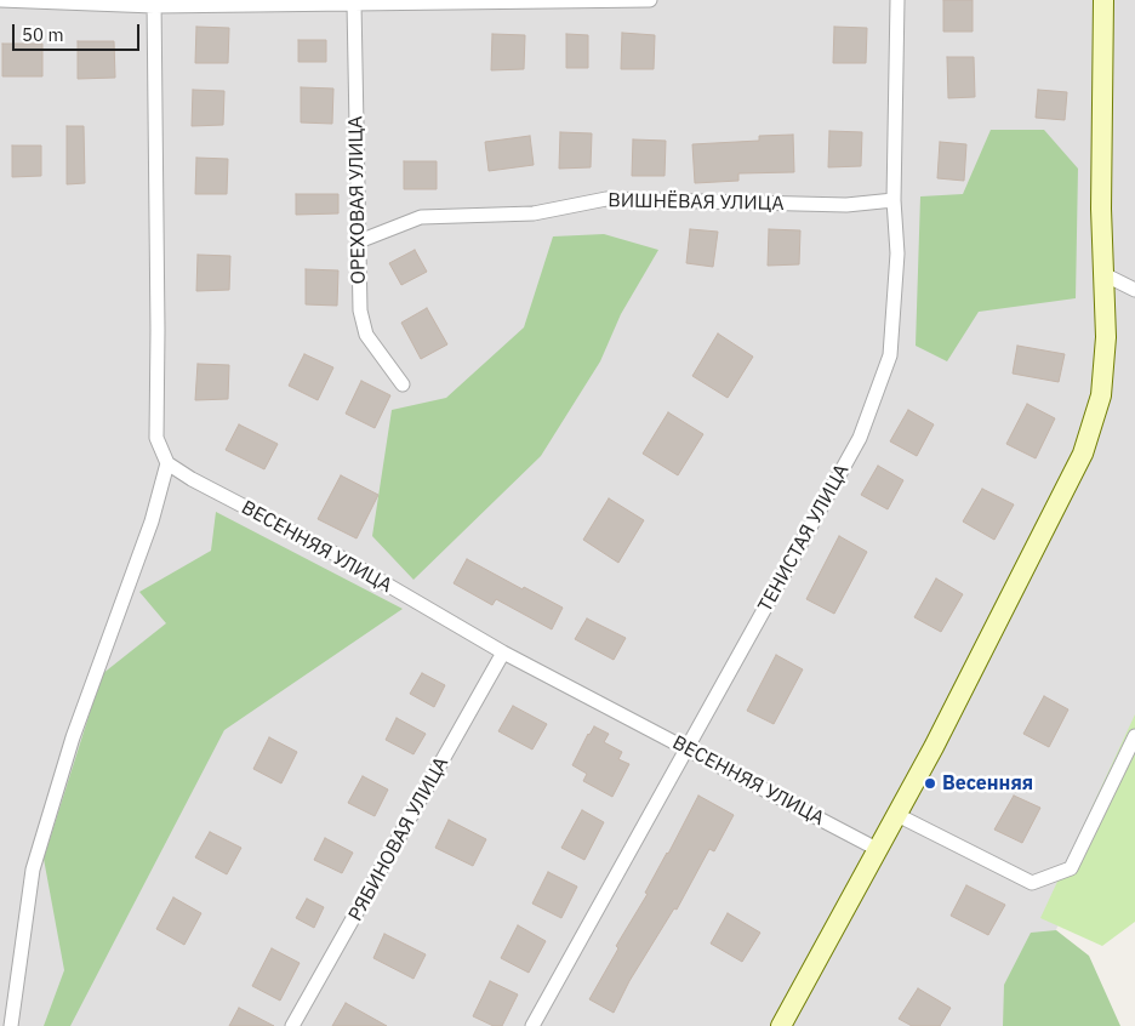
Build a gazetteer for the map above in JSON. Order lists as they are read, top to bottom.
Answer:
{
  "streets": {
    "street": [
      "ОРЕХОВАЯ УЛИЦА",
      "ВИШНЁВАЯ УЛИЦА",
      "ТЕНИСТАЯ УЛИЦА",
      "ВЕСЕННЯЯ УЛИЦА",
      "РЯБИНОВАЯ УЛИЦА"
    ]
  },
  "crossings": [
    ["ОРЕХОВАЯ УЛИЦА", "ВИШНЁВАЯ УЛИЦА"],
    ["ВИШНЁВАЯ УЛИЦА", "ТЕНИСТАЯ УЛИЦА"],
    ["ТЕНИСТАЯ УЛИЦА", "ВЕСЕННЯЯ УЛИЦА"],
    ["ВЕСЕННЯЯ УЛИЦА", "РЯБИНОВАЯ УЛИЦА"]
  ],
  "places": ["Весенняя"],
  "scale_bar": "50 m"
}
